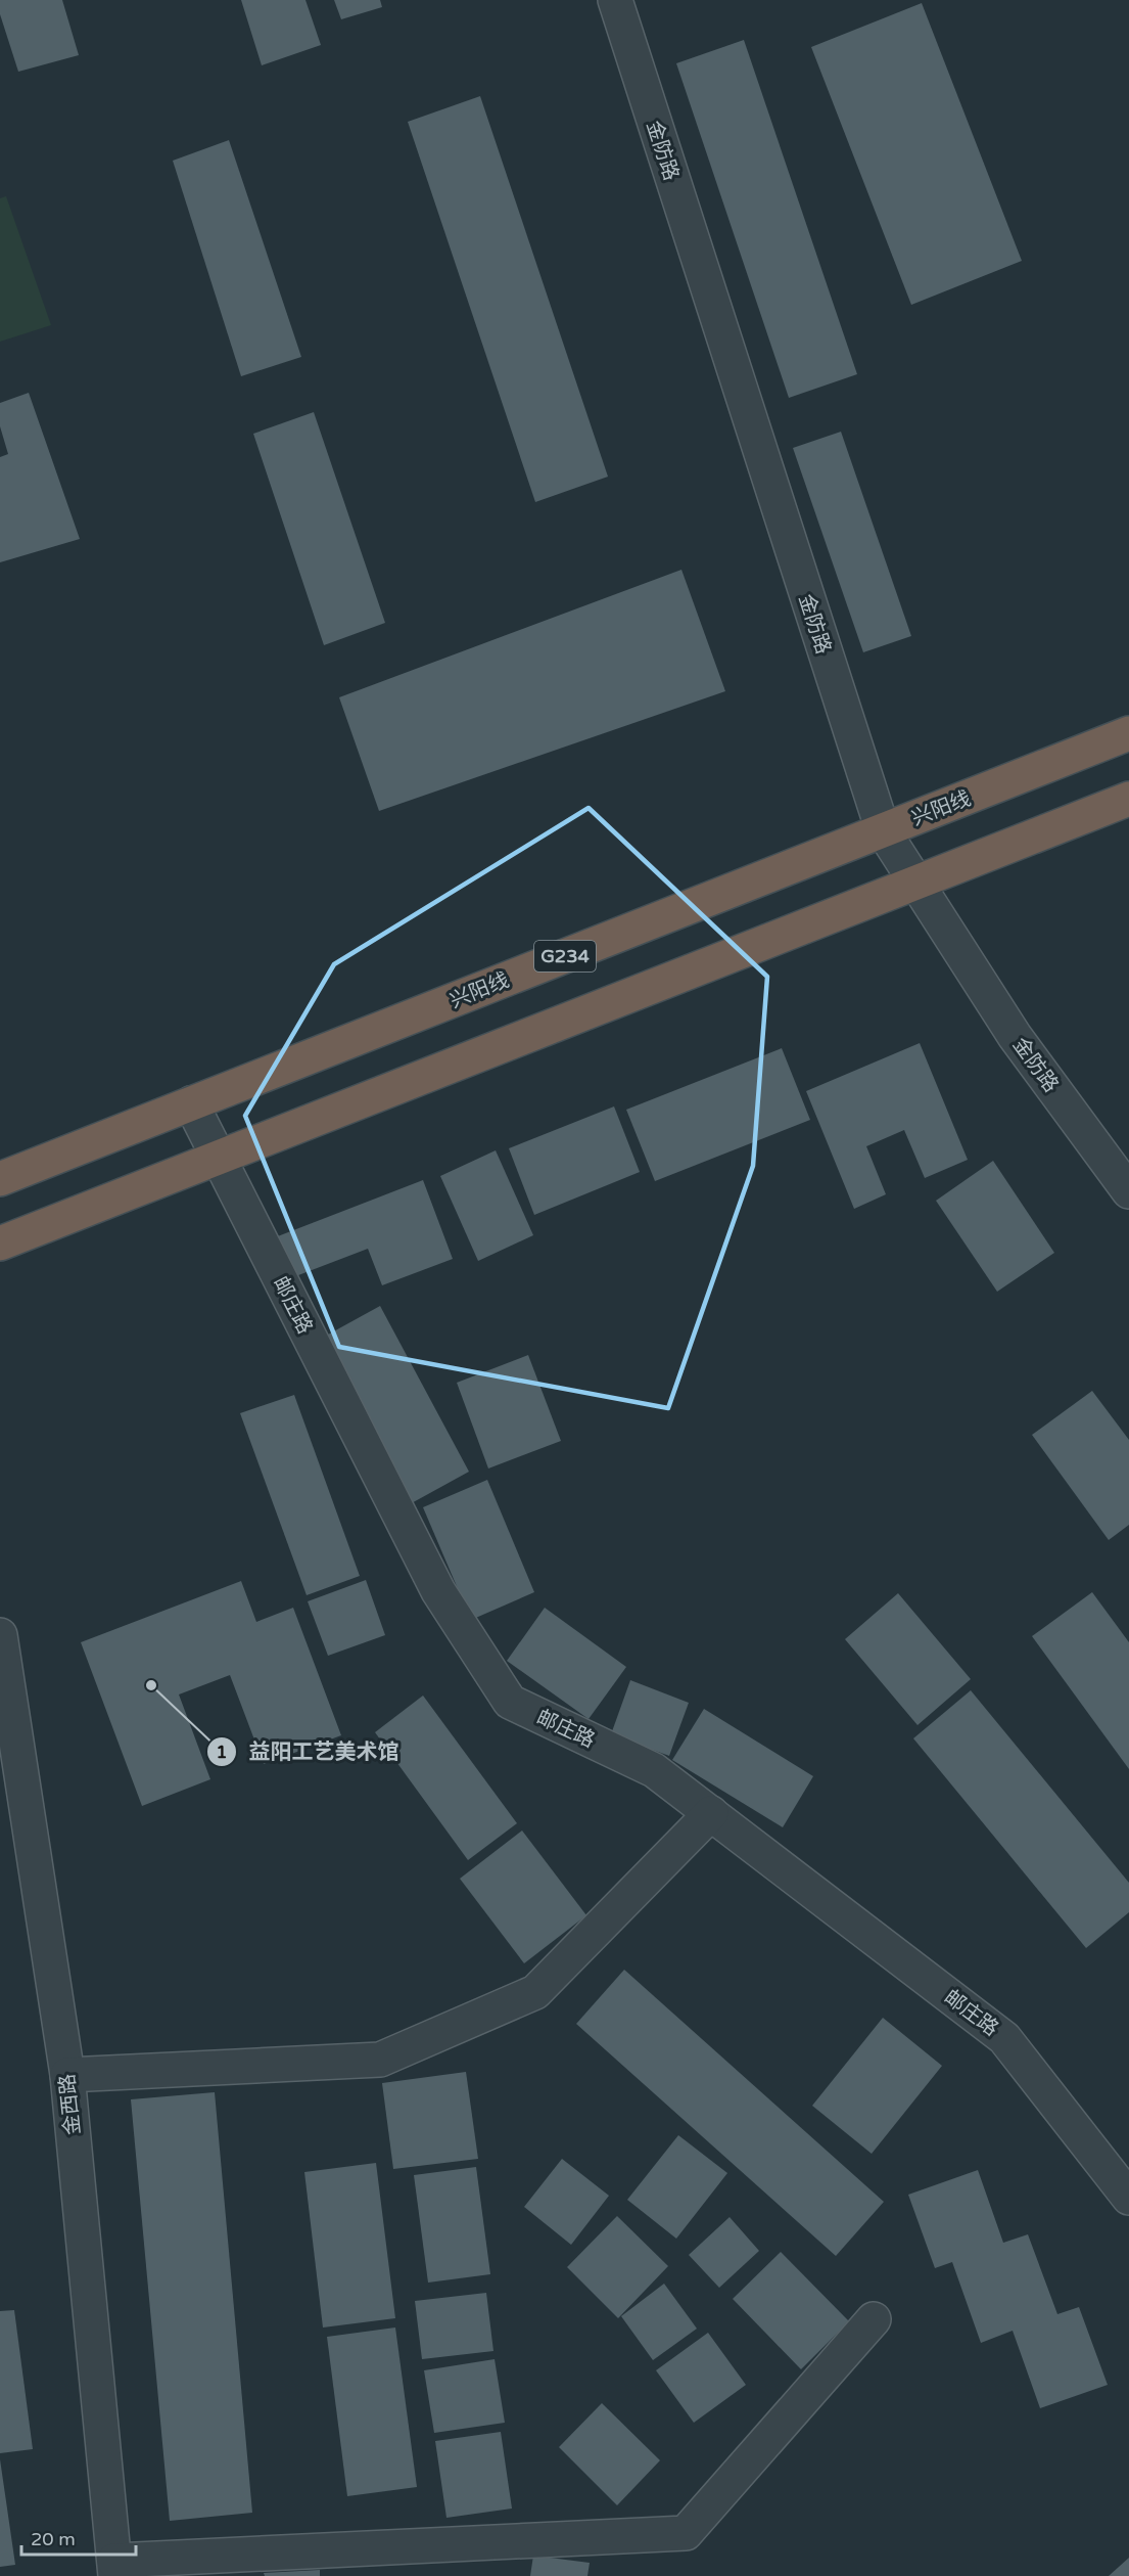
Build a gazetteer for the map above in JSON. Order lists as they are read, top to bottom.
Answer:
{
  "streets": {
    "highway": ["兴阳线", "G234"],
    "street": ["金防路", "邮庄路", "金西路"]
  },
  "crossings": [
    ["金防路", "兴阳线"],
    ["兴阳线", "邮庄路"]
  ],
  "places": ["益阳工艺美术馆"],
  "scale_bar": "20 m"
}
